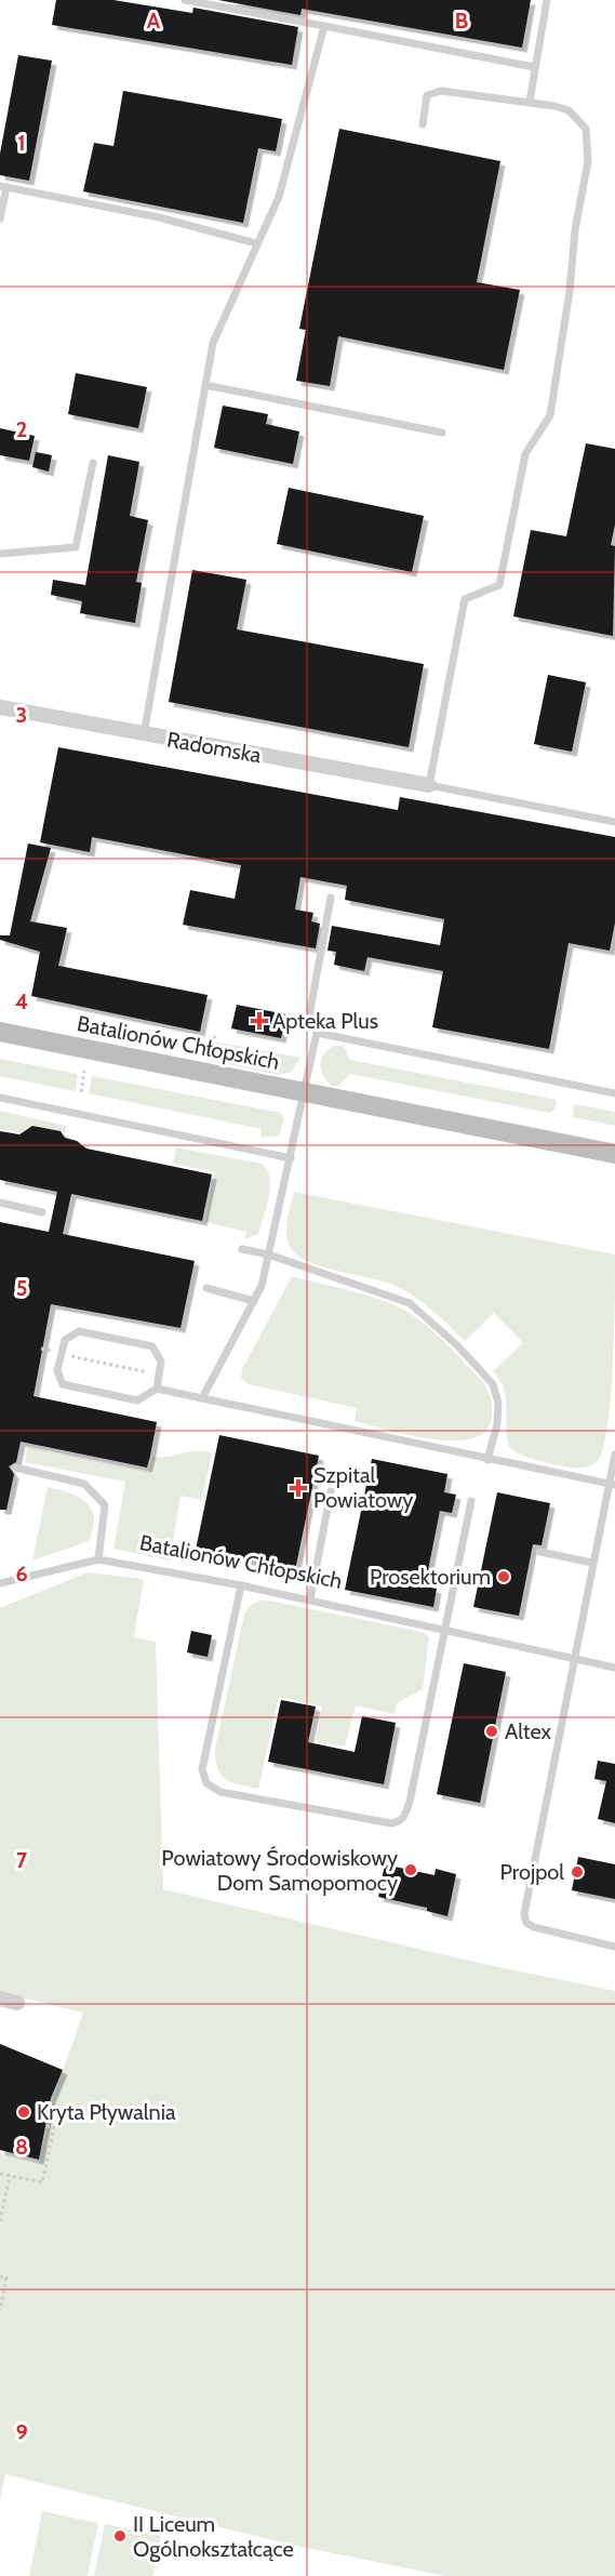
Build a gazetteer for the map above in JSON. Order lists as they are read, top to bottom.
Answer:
{
  "streets": {
    "street": ["Radomska", "Batalionów Chłopskich"]
  },
  "places": {
    "health": ["Apteka Plus", "Szpital Powiatowy"],
    "other": [
      "Prosektorium",
      "Altex",
      "Powiatowy Środowiskowy Dom Samopomocy",
      "Projpol",
      "Kryta Pływalnia",
      "II Liceum Ogólnokształcące"
    ]
  },
  "grid": {
    "columns": ["A", "B"],
    "rows": [
      "1",
      "2",
      "3",
      "4",
      "5",
      "6",
      "7",
      "8",
      "9"
    ]
  }
}
